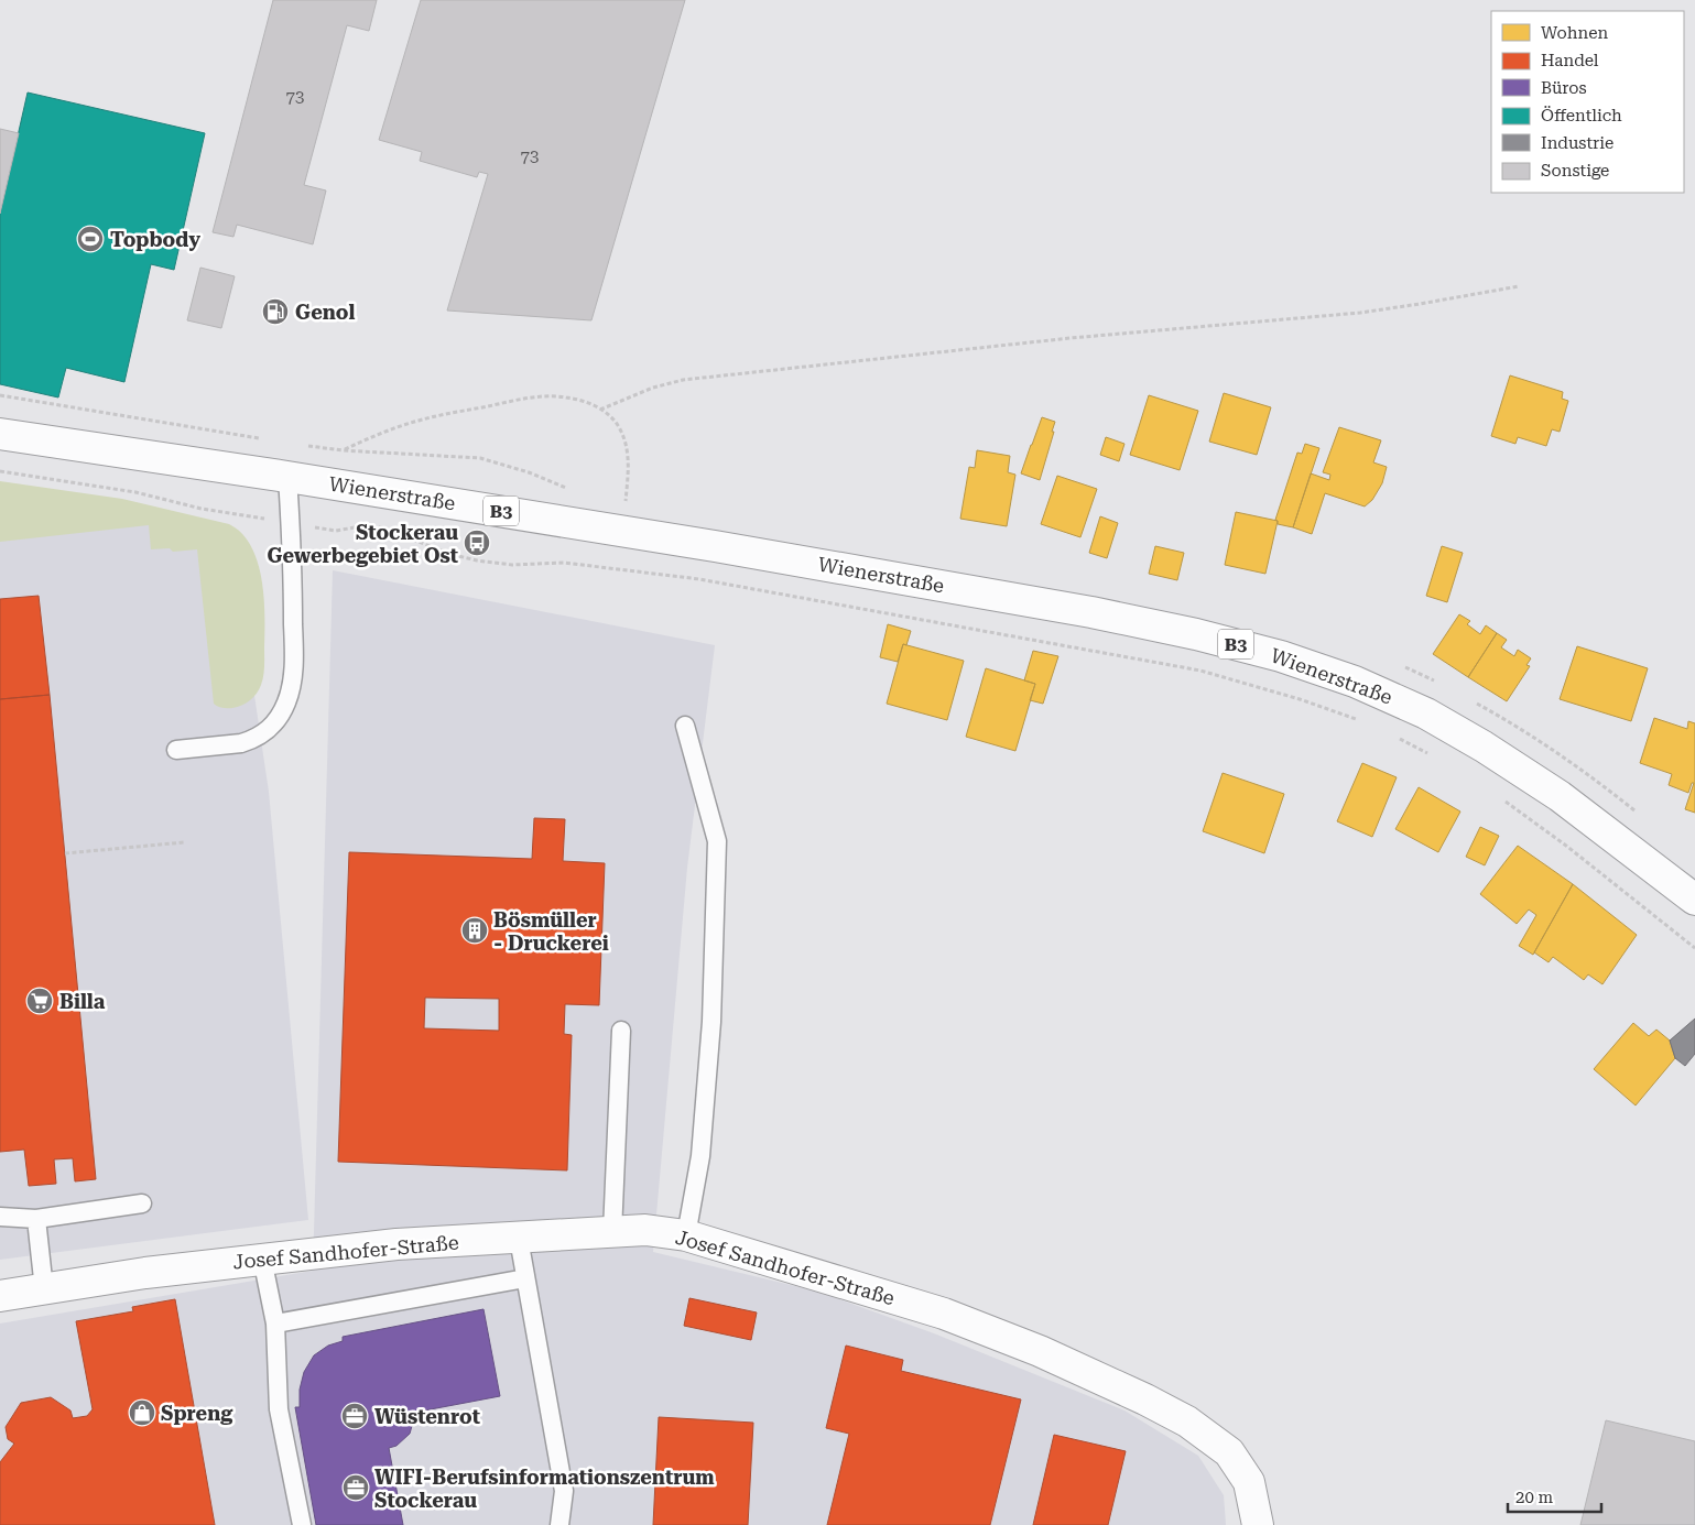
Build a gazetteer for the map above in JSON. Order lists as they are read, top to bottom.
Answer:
{
  "streets": {
    "main road": ["Wienerstraße", "B3", "Josef Sandhofer-Straße"]
  },
  "places": {
    "sports": ["Topbody"],
    "fuel station": ["Genol"],
    "bus stop": ["Stockerau Gewerbegebiet Ost"],
    "building": ["Bösmüller - Druckerei"],
    "supermarket": ["Billa"],
    "shop": ["Spreng"],
    "office": ["Wüstenrot", "WIFI-Berufsinformationszentrum Stockerau"]
  },
  "house_numbers": ["73", "73"],
  "legend": [
    "Wohnen",
    "Handel",
    "Büros",
    "Öffentlich",
    "Industrie",
    "Sonstige"
  ],
  "scale_bar": "20 m"
}
